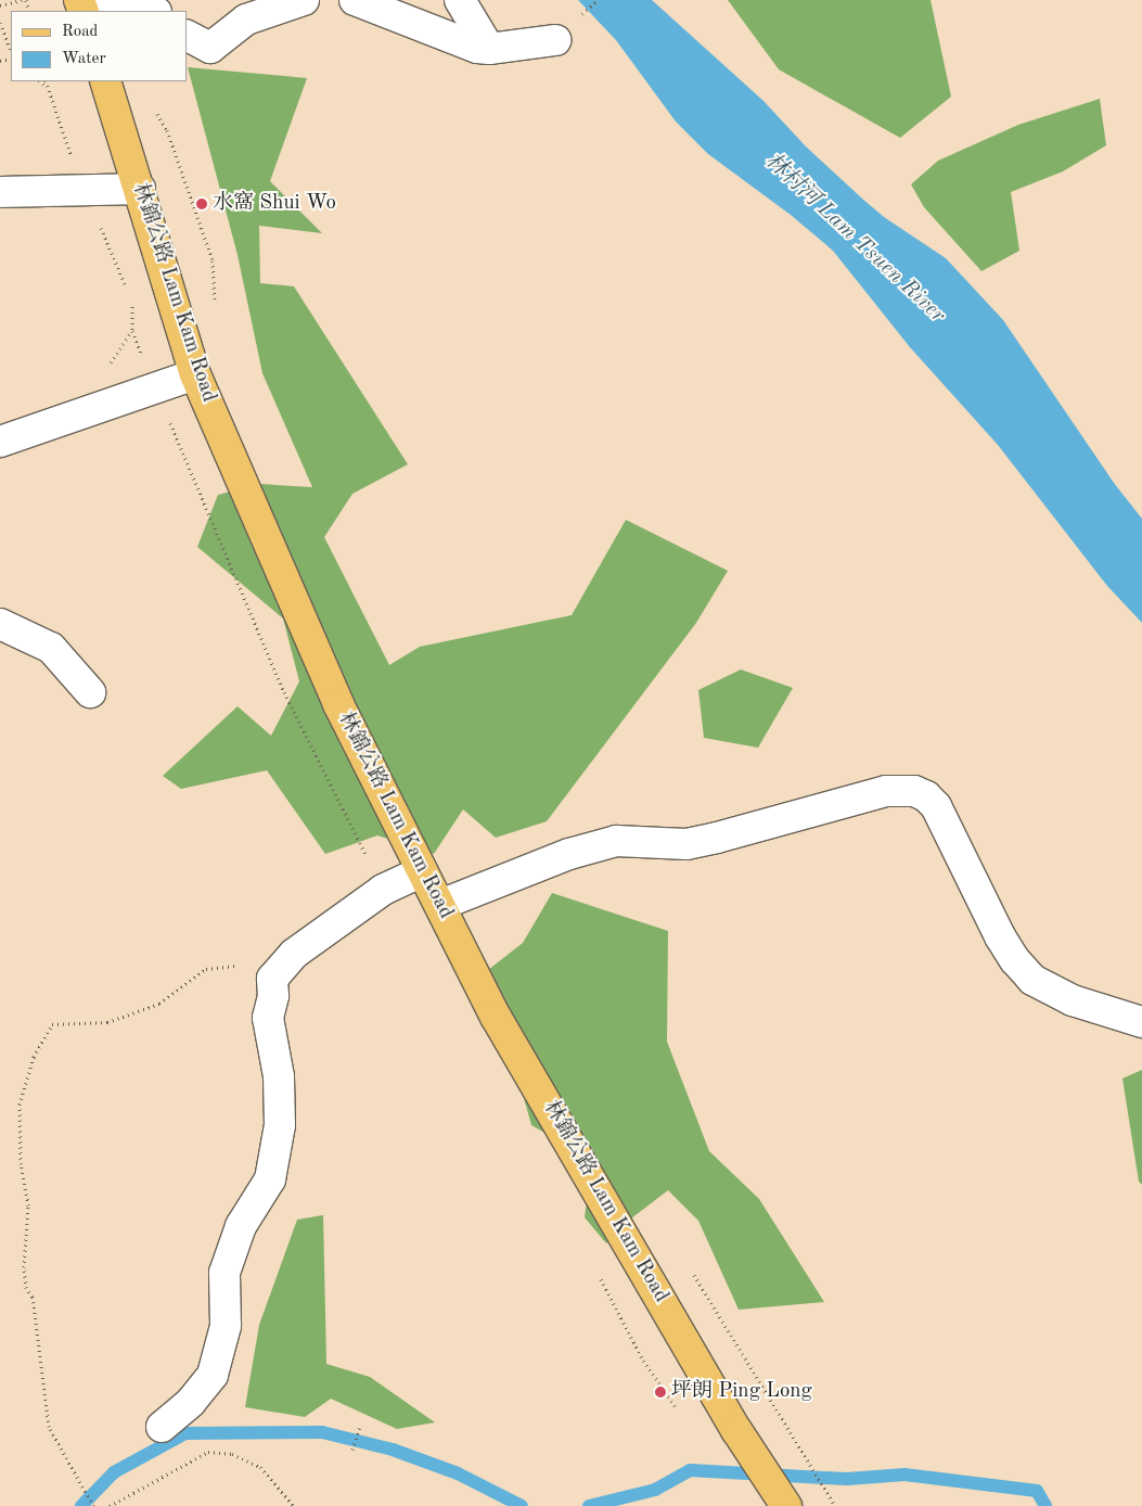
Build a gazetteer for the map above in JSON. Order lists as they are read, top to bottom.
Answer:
{
  "streets": {
    "main road": ["林錦公路 Lam Kam Road"]
  },
  "water": ["林村河 Lam Tsuen River"],
  "places": ["水窩 Shui Wo", "坪朗 Ping Long"],
  "legend": ["Road", "Water"]
}
